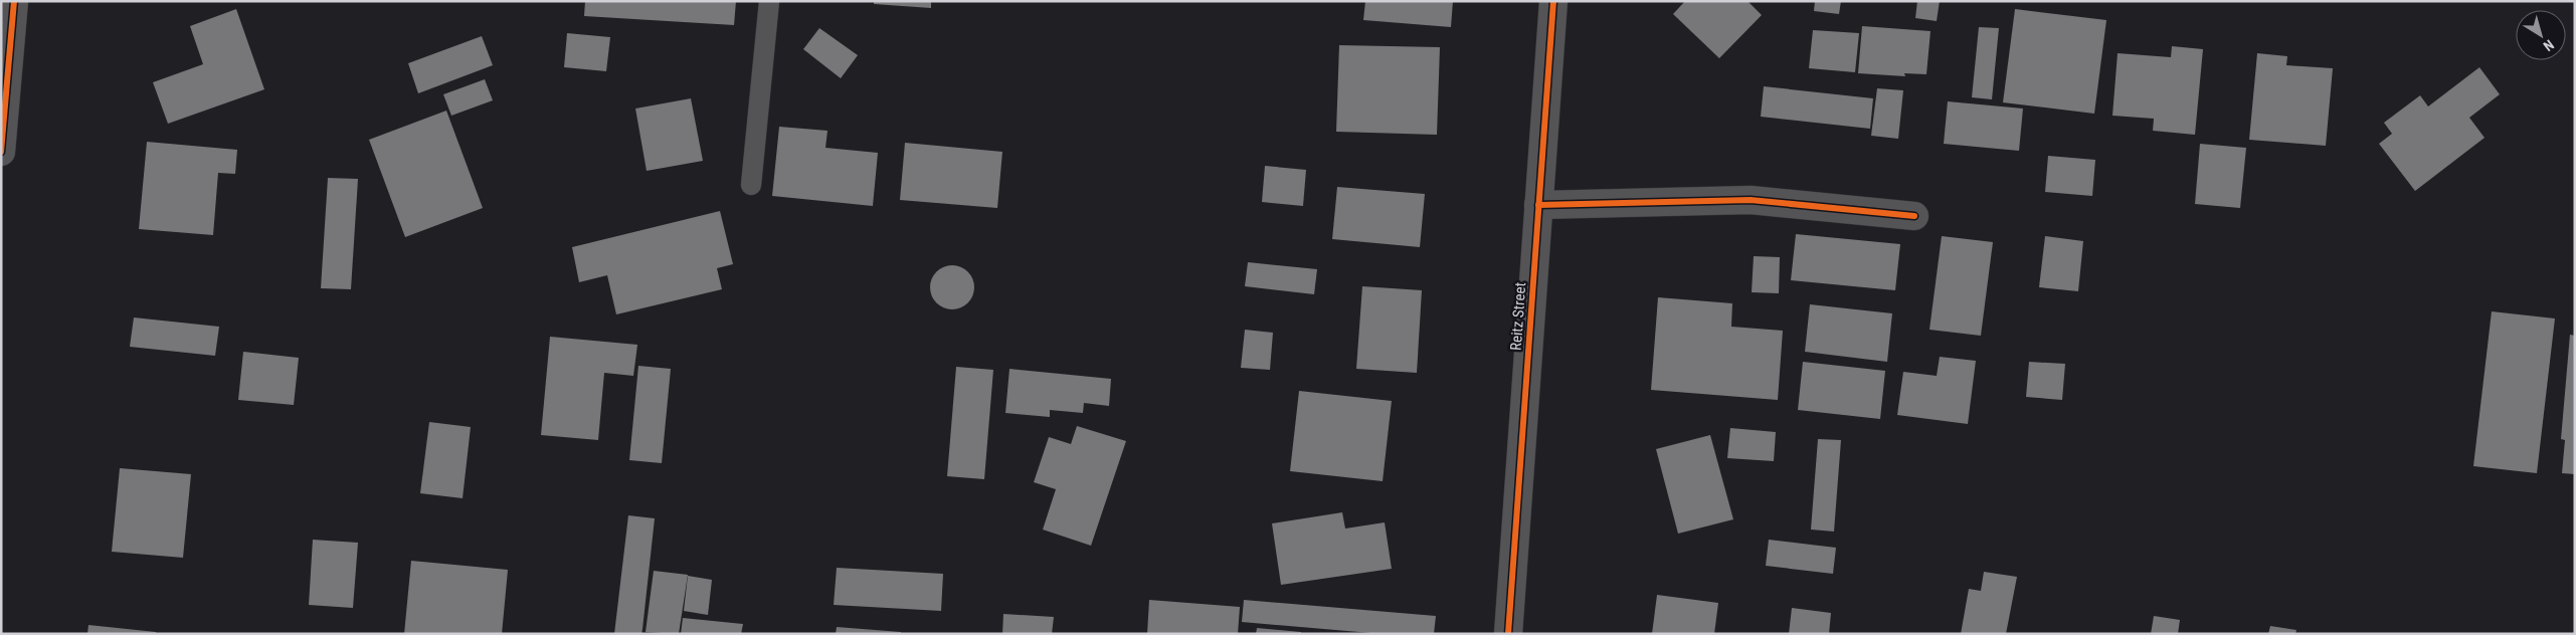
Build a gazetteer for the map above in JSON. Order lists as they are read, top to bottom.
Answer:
{
  "streets": {
    "street": ["Reitz Street"]
  },
  "north": "bottom right"
}
